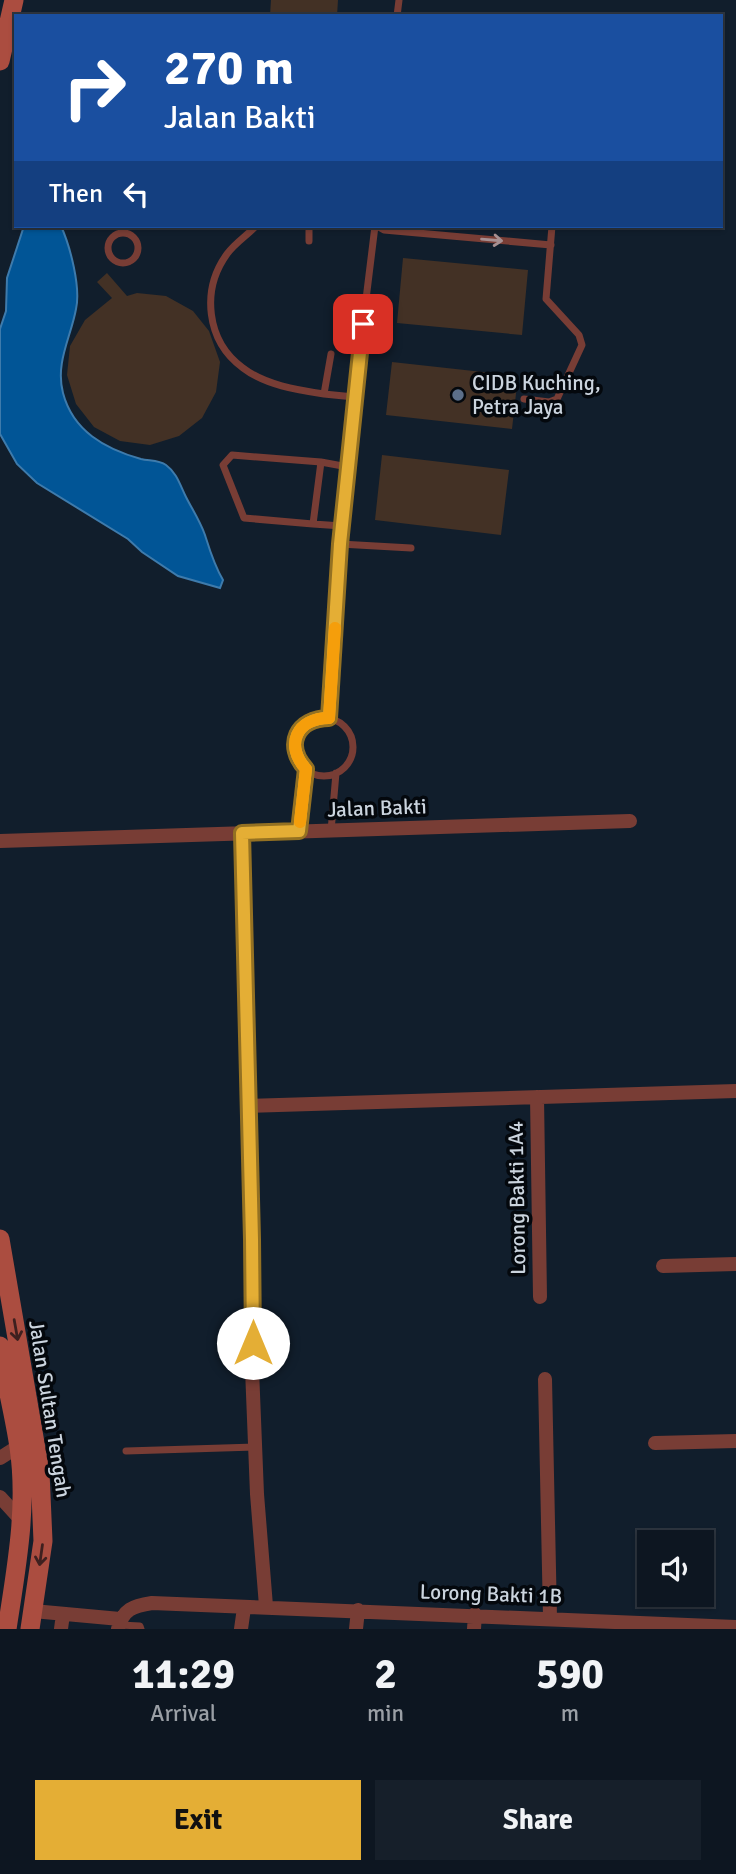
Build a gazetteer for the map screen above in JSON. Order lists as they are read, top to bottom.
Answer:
{
  "streets": {
    "main road": ["Jalan Sultan Tengah"],
    "street": ["Jalan Bakti", "Lorong Bakti 1A4", "Lorong Bakti 1B"]
  },
  "places": ["CIDB Kuching, Petra Jaya"],
  "page": {
    "turn": ["270 m", "Jalan Bakti"],
    "then": "Then",
    "eta": [
      "11:29",
      "Arrival",
      "2",
      "min",
      "590",
      "m"
    ],
    "buttons": ["Exit", "Share"]
  }
}
